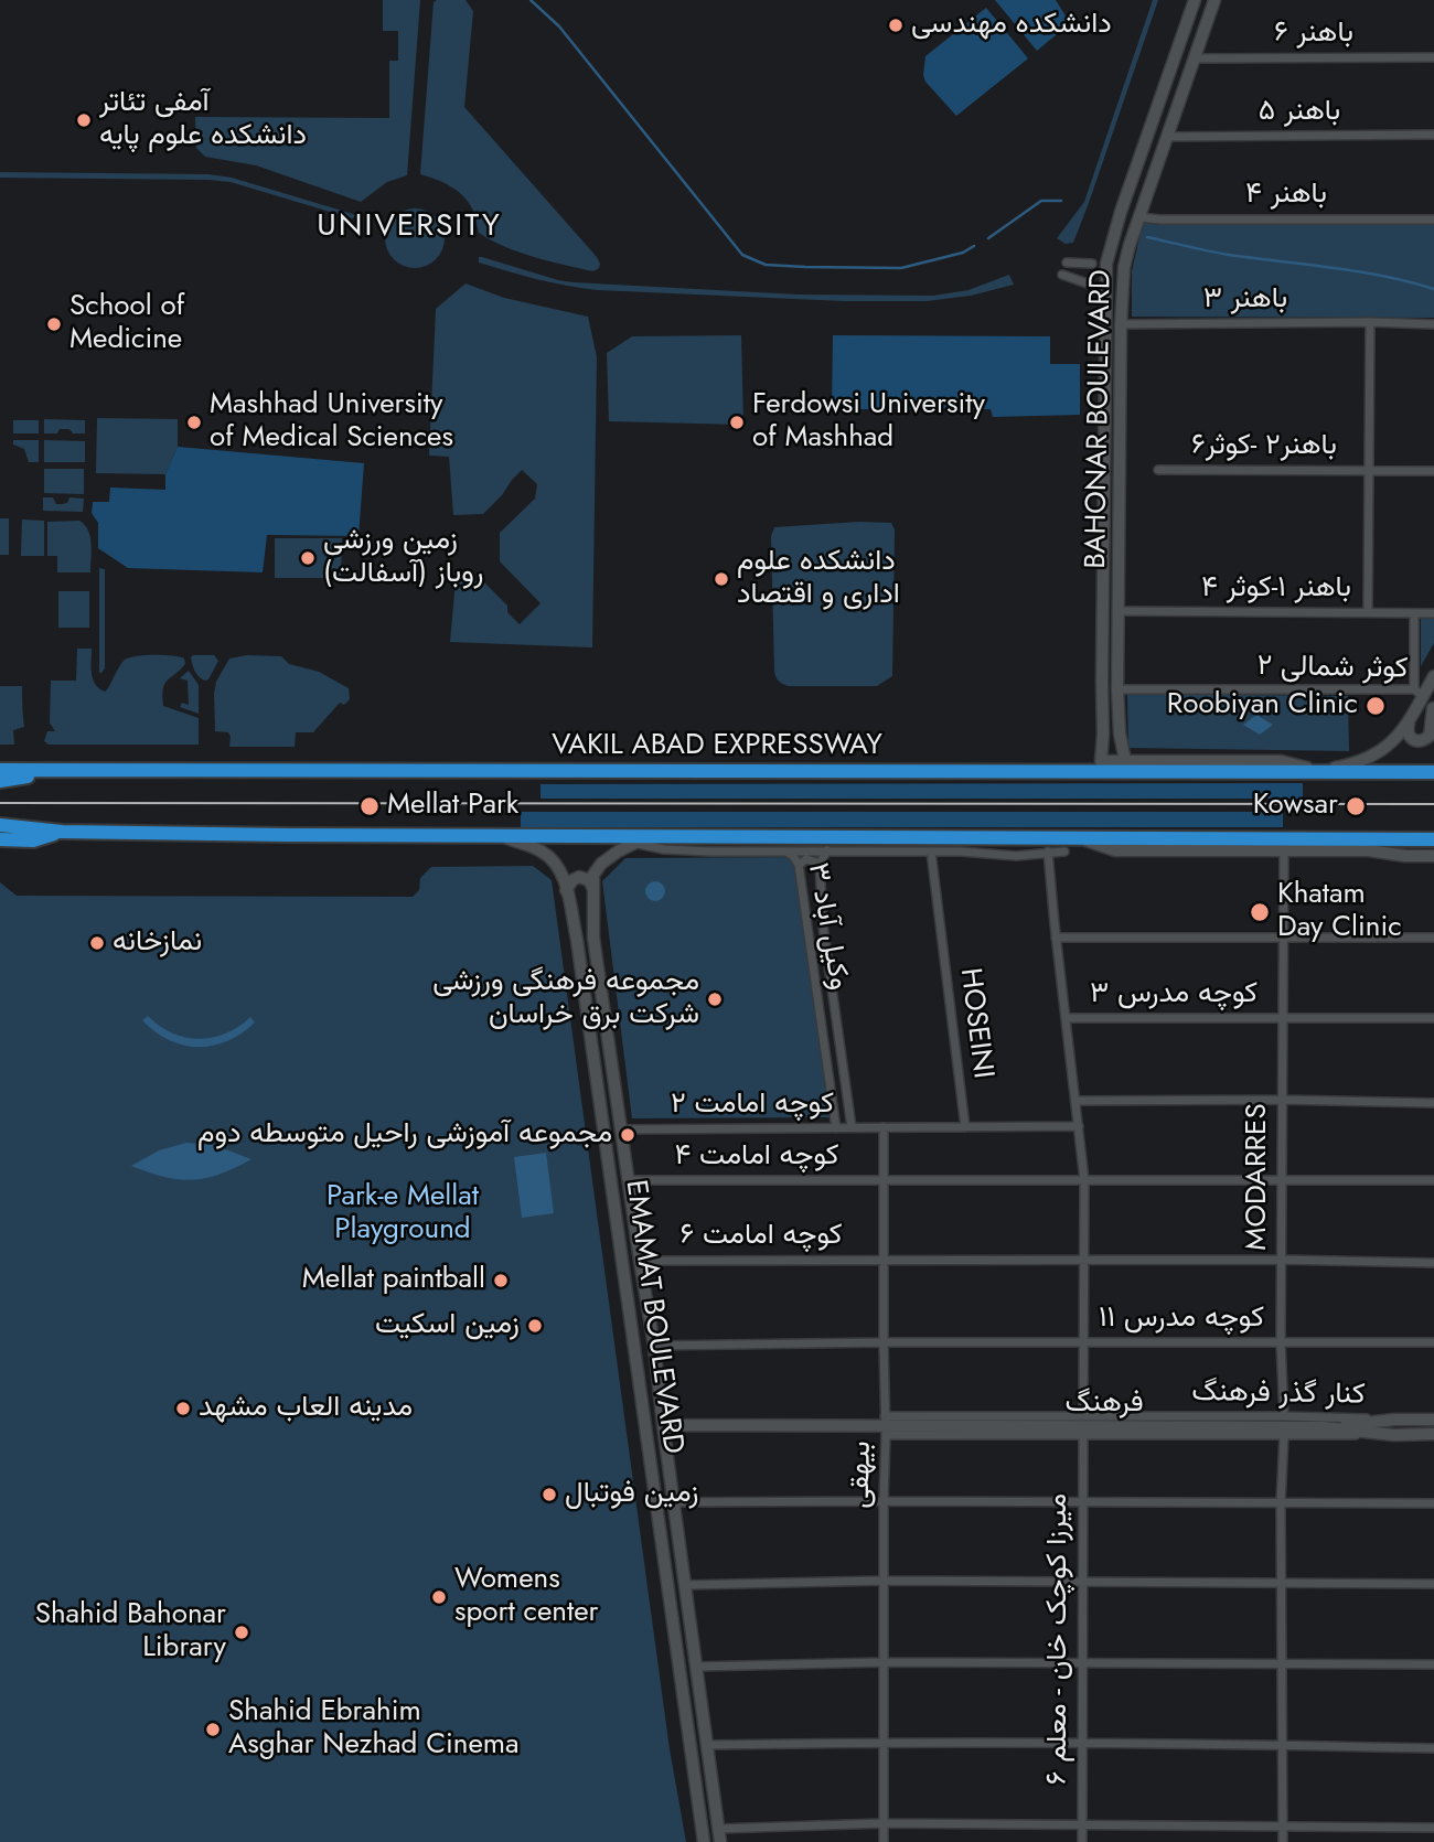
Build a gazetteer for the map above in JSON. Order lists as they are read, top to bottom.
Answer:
{
  "streets": {
    "highway": ["VAKIL ABAD EXPRESSWAY"],
    "street": [
      "باهنر ۶",
      "باهنر ۵",
      "باهنر ۴",
      "باهنر ۳",
      "BAHONAR BOULEVARD",
      "باهنر۲ -کوثر۶",
      "باهنر ۱-کوثر ۴",
      "کوثر شمالی ۲",
      "۳ وکیل آباد",
      "کوچه مدرس ۳",
      "HOSEINI",
      "کوچه امامت ۲",
      "کوچه امامت ۴",
      "MODARRES",
      "کوچه امامت ۶",
      "EMAMAT BOULEVARD",
      "کوچه مدرس ۱۱",
      "کنار گذر فرهنگ",
      "فرهنگ",
      "بیهقی",
      "میرزا کوچک خان - معلم ۶"
    ]
  },
  "crossings": [
    ["باهنر ۶", "BAHONAR BOULEVARD"],
    ["باهنر ۵", "BAHONAR BOULEVARD"],
    ["باهنر ۴", "BAHONAR BOULEVARD"],
    ["باهنر ۳", "BAHONAR BOULEVARD"],
    ["BAHONAR BOULEVARD", "باهنر ۱-کوثر ۴"],
    ["BAHONAR BOULEVARD", "کوثر شمالی ۲"],
    ["کوچه مدرس ۳", "MODARRES"],
    ["HOSEINI", "کوچه امامت ۲"],
    ["کوچه امامت ۲", "EMAMAT BOULEVARD"],
    ["کوچه امامت ۲", "بیهقی"],
    ["کوچه امامت ۴", "MODARRES"],
    ["کوچه امامت ۴", "EMAMAT BOULEVARD"],
    ["کوچه امامت ۴", "بیهقی"],
    ["MODARRES", "کوچه امامت ۶"],
    ["MODARRES", "کوچه مدرس ۱۱"],
    ["MODARRES", "کنار گذر فرهنگ"],
    ["کوچه امامت ۶", "EMAMAT BOULEVARD"],
    ["کوچه امامت ۶", "بیهقی"],
    ["EMAMAT BOULEVARD", "کوچه مدرس ۱۱"],
    ["EMAMAT BOULEVARD", "فرهنگ"],
    ["کوچه مدرس ۱۱", "بیهقی"],
    ["کنار گذر فرهنگ", "فرهنگ"],
    ["کنار گذر فرهنگ", "بیهقی"],
    ["کنار گذر فرهنگ", "میرزا کوچک خان - معلم ۶"],
    ["فرهنگ", "بیهقی"]
  ],
  "districts": ["UNIVERSITY"],
  "parks": ["Park-e Mellat Playground"],
  "places": [
    "دانشکده مهندسی",
    "آمفی تئاتر دانشکده علوم پایه",
    "School of Medicine",
    "Mashhad University of Medical Sciences",
    "Ferdowsi University of Mashhad",
    "زمین ورزشی روباز (آسفالت)",
    "دانشکده علوم اداری و اقتصاد",
    "Roobiyan Clinic",
    "Mellat Park",
    "Kowsar",
    "Khatam Day Clinic",
    "نمازخانه",
    "مجموعه فرهنگی ورزشی شرکت برق خراسان",
    "مجموعه آموزشی راحیل متوسطه دوم",
    "Mellat paintball",
    "زمین اسکیت",
    "مدينه العاب مشهد",
    "زمین فوتبال",
    "Womens sport center",
    "Shahid Bahonar Library",
    "Shahid Ebrahim Asghar Nezhad Cinema"
  ]
}
